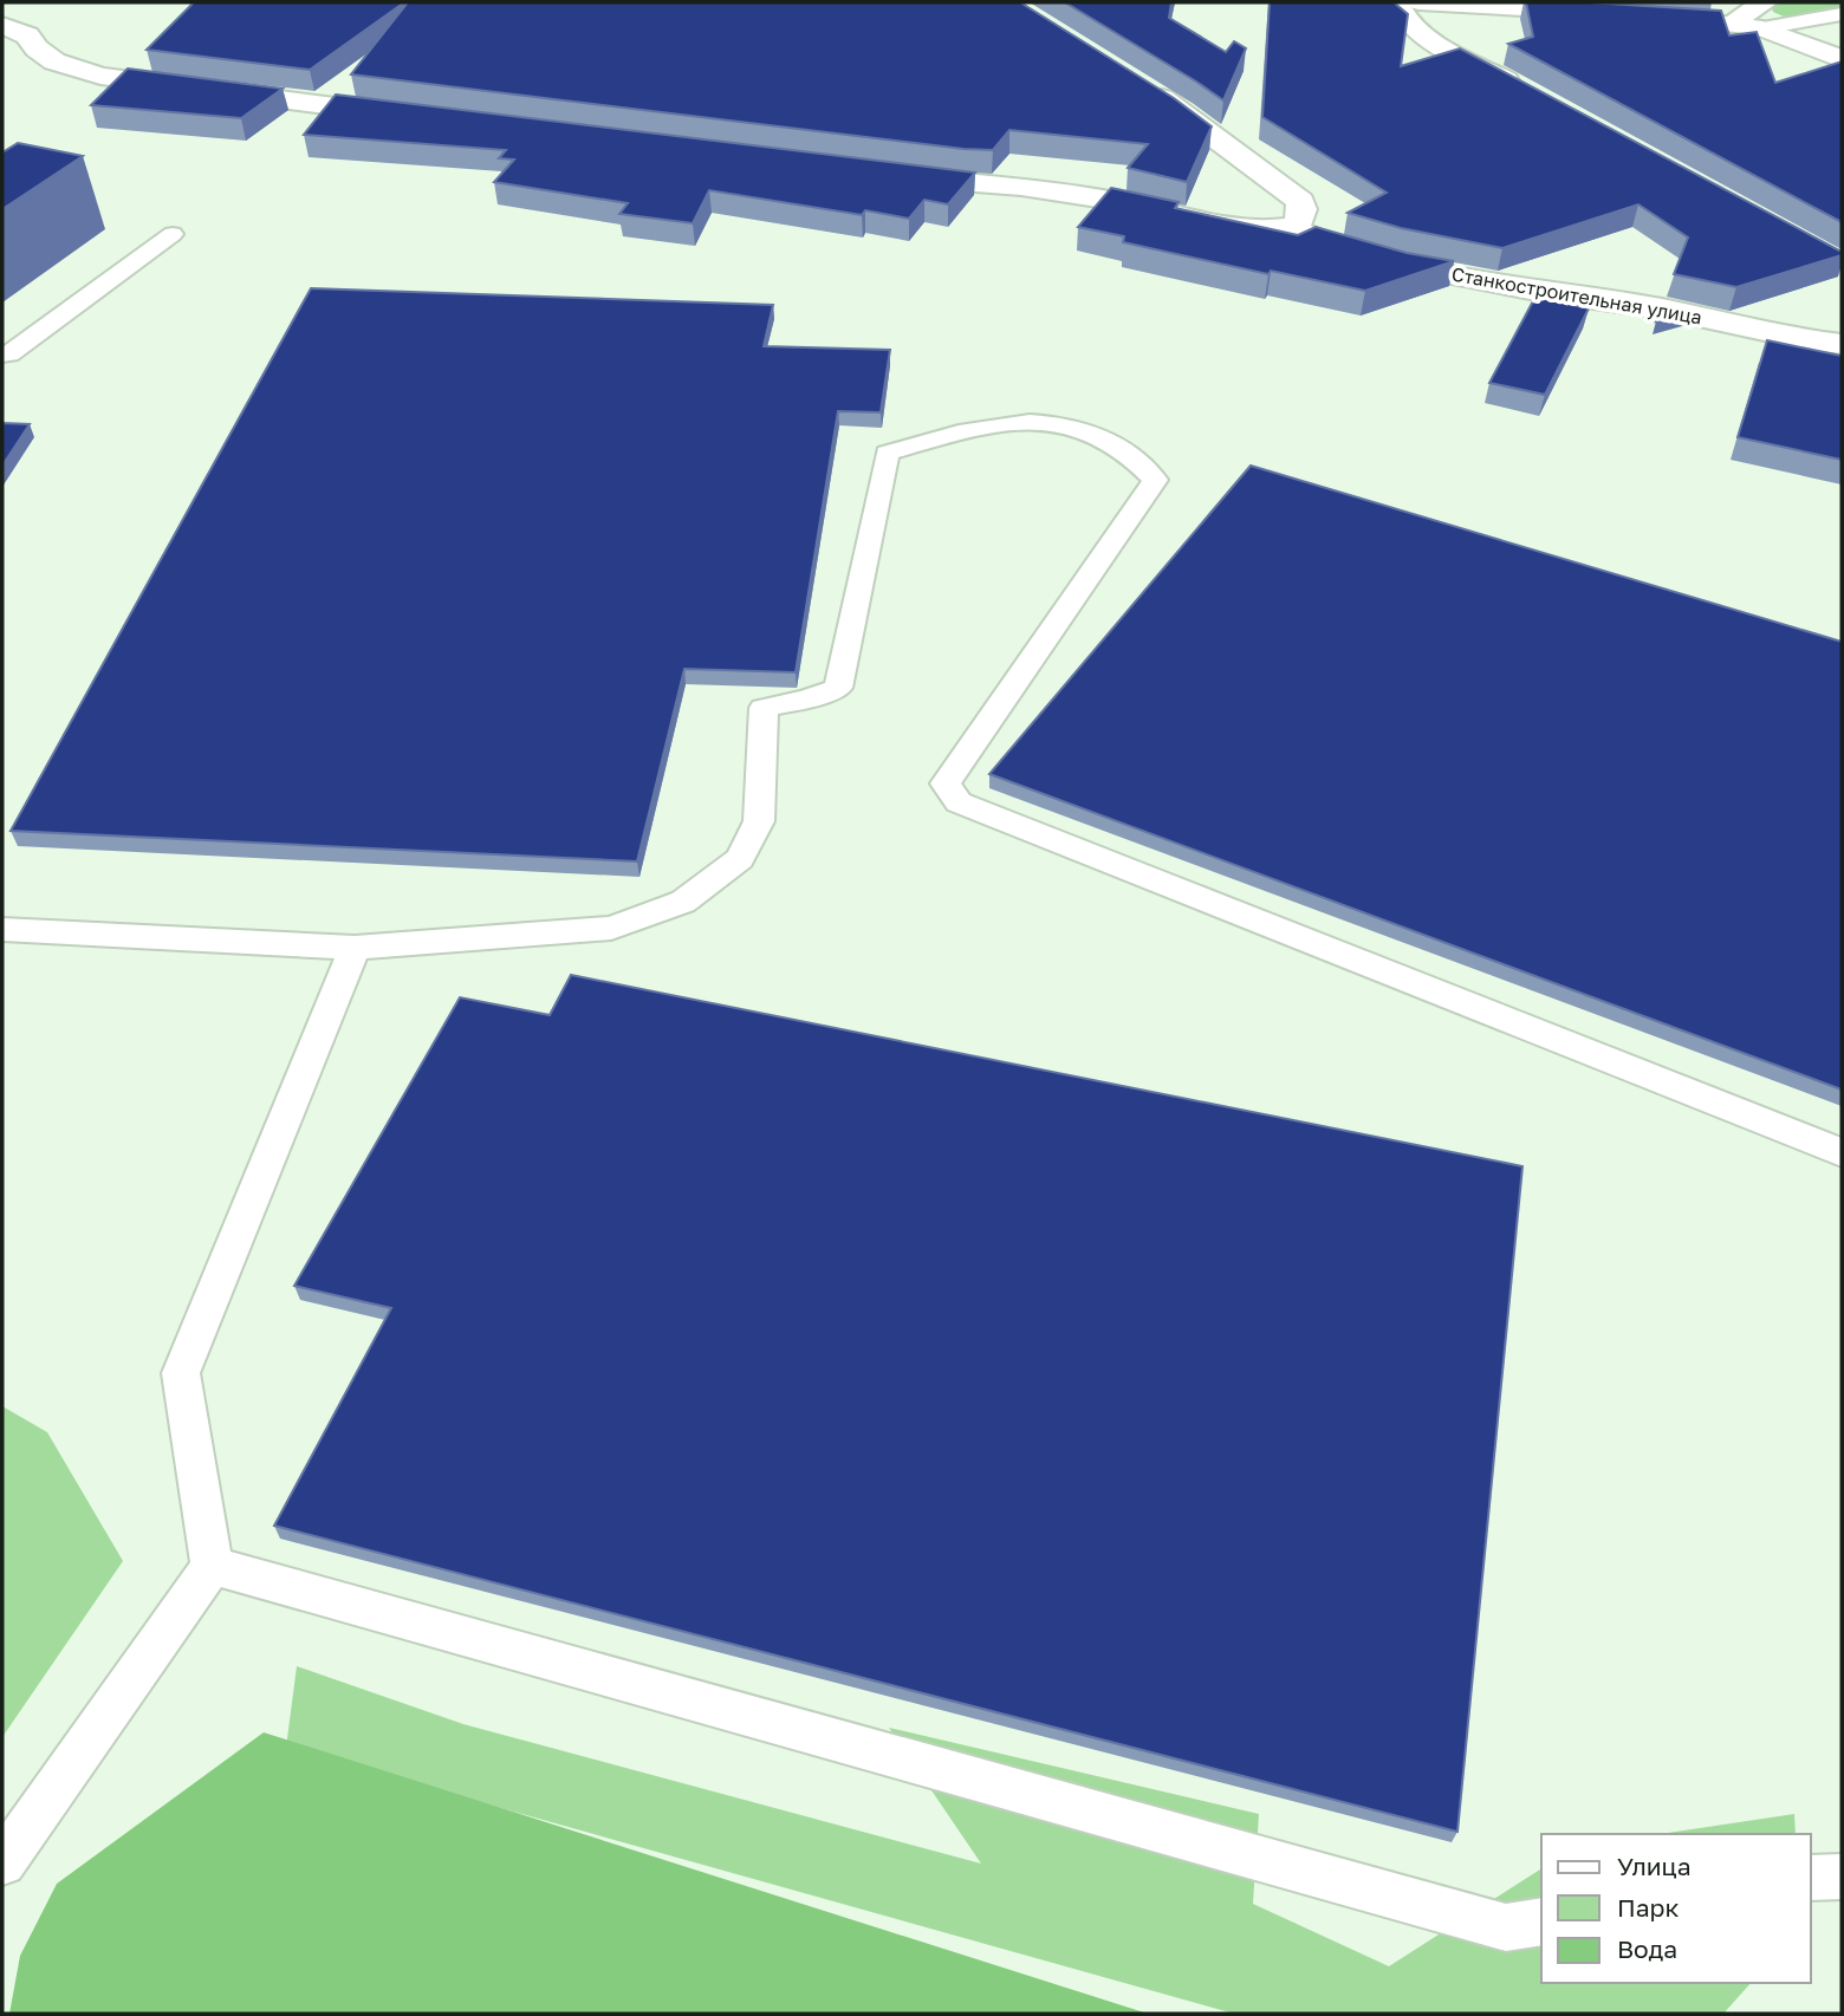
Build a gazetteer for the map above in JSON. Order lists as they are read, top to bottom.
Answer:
{
  "streets": {
    "street": ["Станкостроительная улица"]
  },
  "legend": ["Улица", "Парк", "Вода"]
}
